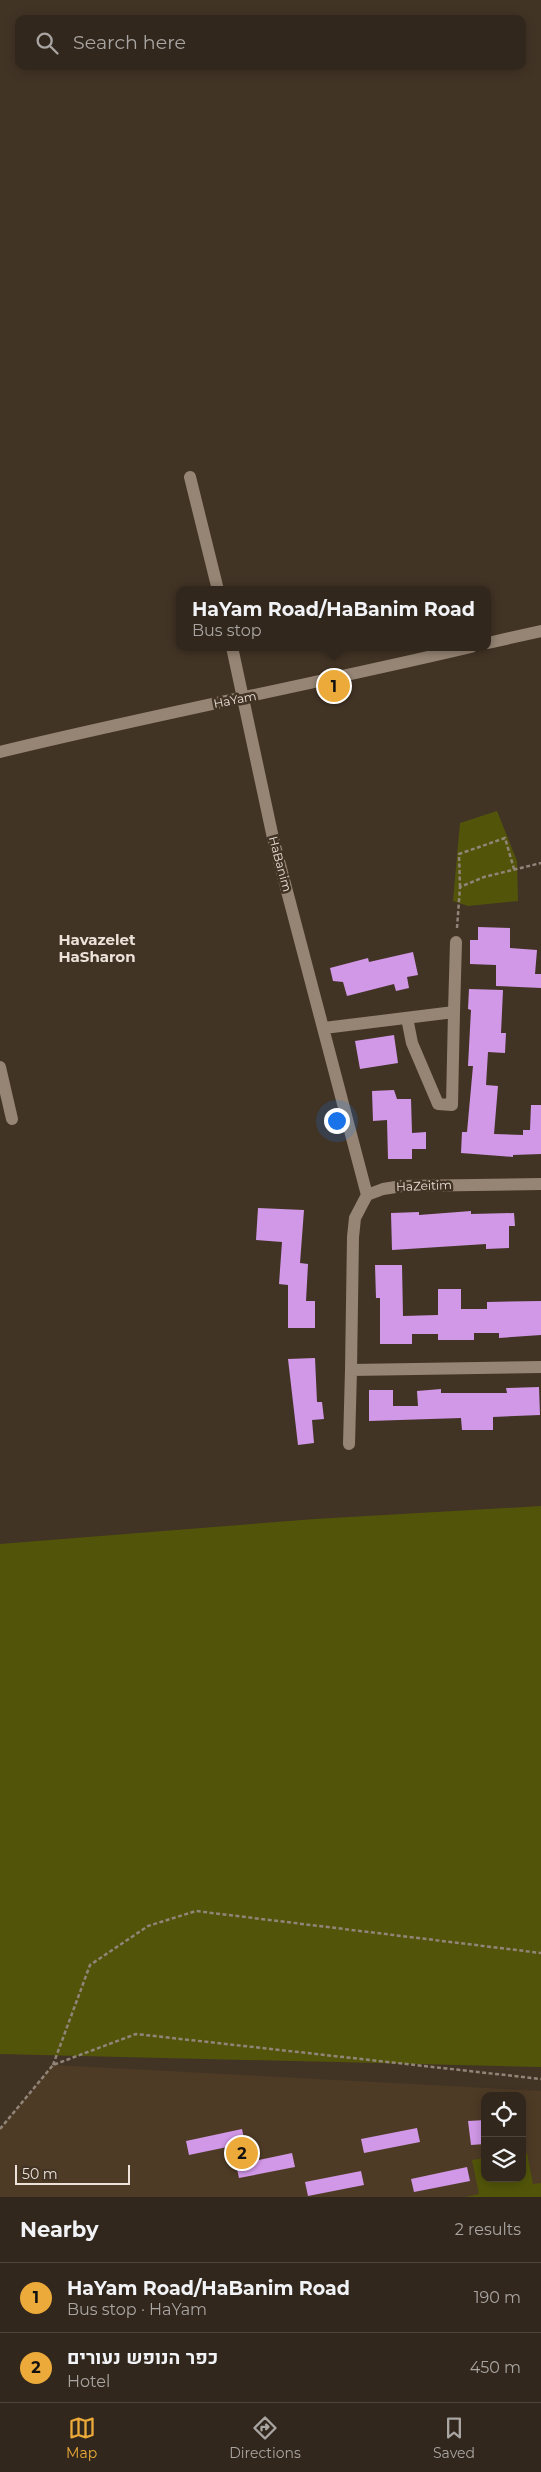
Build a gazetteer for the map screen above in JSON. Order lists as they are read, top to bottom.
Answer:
{
  "streets": {
    "street": ["HaYam", "HaBanim", "HaZeitim"]
  },
  "crossings": [
    ["HaYam", "HaBanim"],
    ["HaBanim", "HaZeitim"]
  ],
  "districts": ["Havazelet HaSharon"],
  "scale_bar": "50 m",
  "page": {
    "search": "Search here",
    "popup": ["HaYam Road/HaBanim Road", "Bus stop"],
    "pins": ["1", "2"],
    "scale": "50 m",
    "heading": ["Nearby", "2 results"],
    "list": [
      {
        "mark": "1",
        "name": "HaYam Road/HaBanim Road",
        "note": "Bus stop · HaYam",
        "value": "190 m"
      },
      {
        "mark": "2",
        "name": "כפר הנופש נעורים",
        "note": "Hotel",
        "value": "450 m"
      }
    ],
    "nav": ["Map", "Directions", "Saved"]
  }
}
